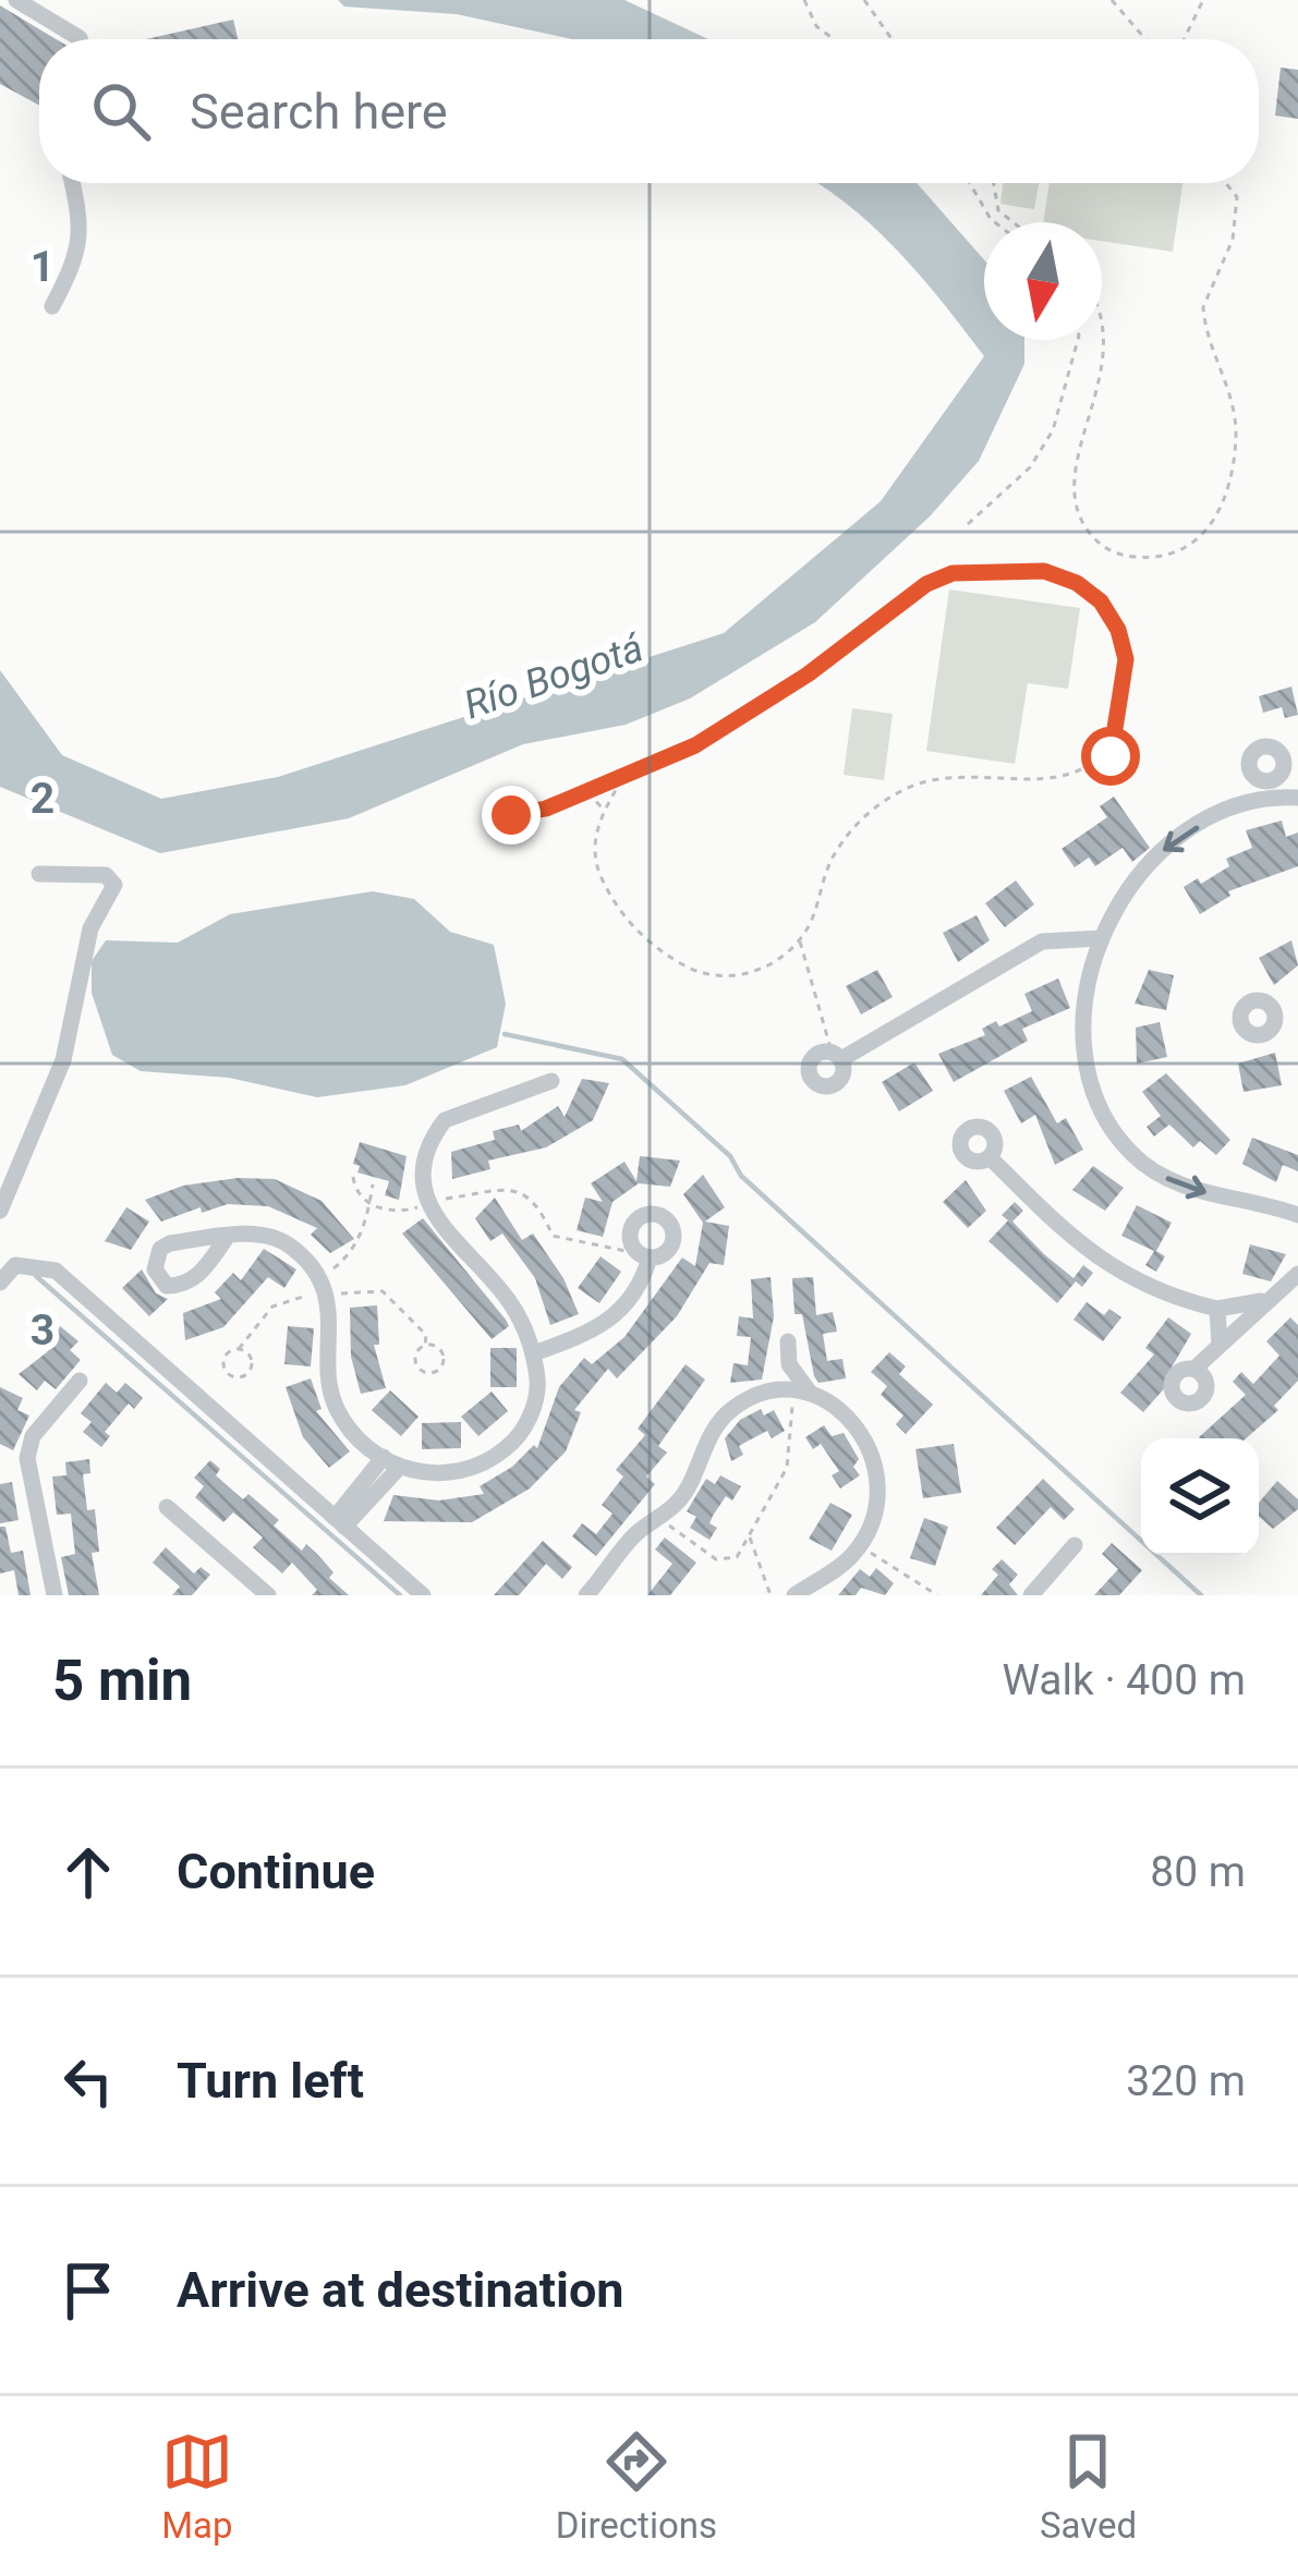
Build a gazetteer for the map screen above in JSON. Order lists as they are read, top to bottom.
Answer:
{
  "water": ["Río Bogotá"],
  "north": "bottom",
  "page": {
    "search": "Search here",
    "heading": ["5 min", "Walk · 400 m"],
    "list": [
      ["Continue", "80 m"],
      ["Turn left", "320 m"],
      "Arrive at destination"
    ],
    "nav": ["Map", "Directions", "Saved"]
  },
  "grid": {
    "rows": ["1", "2", "3"]
  }
}
